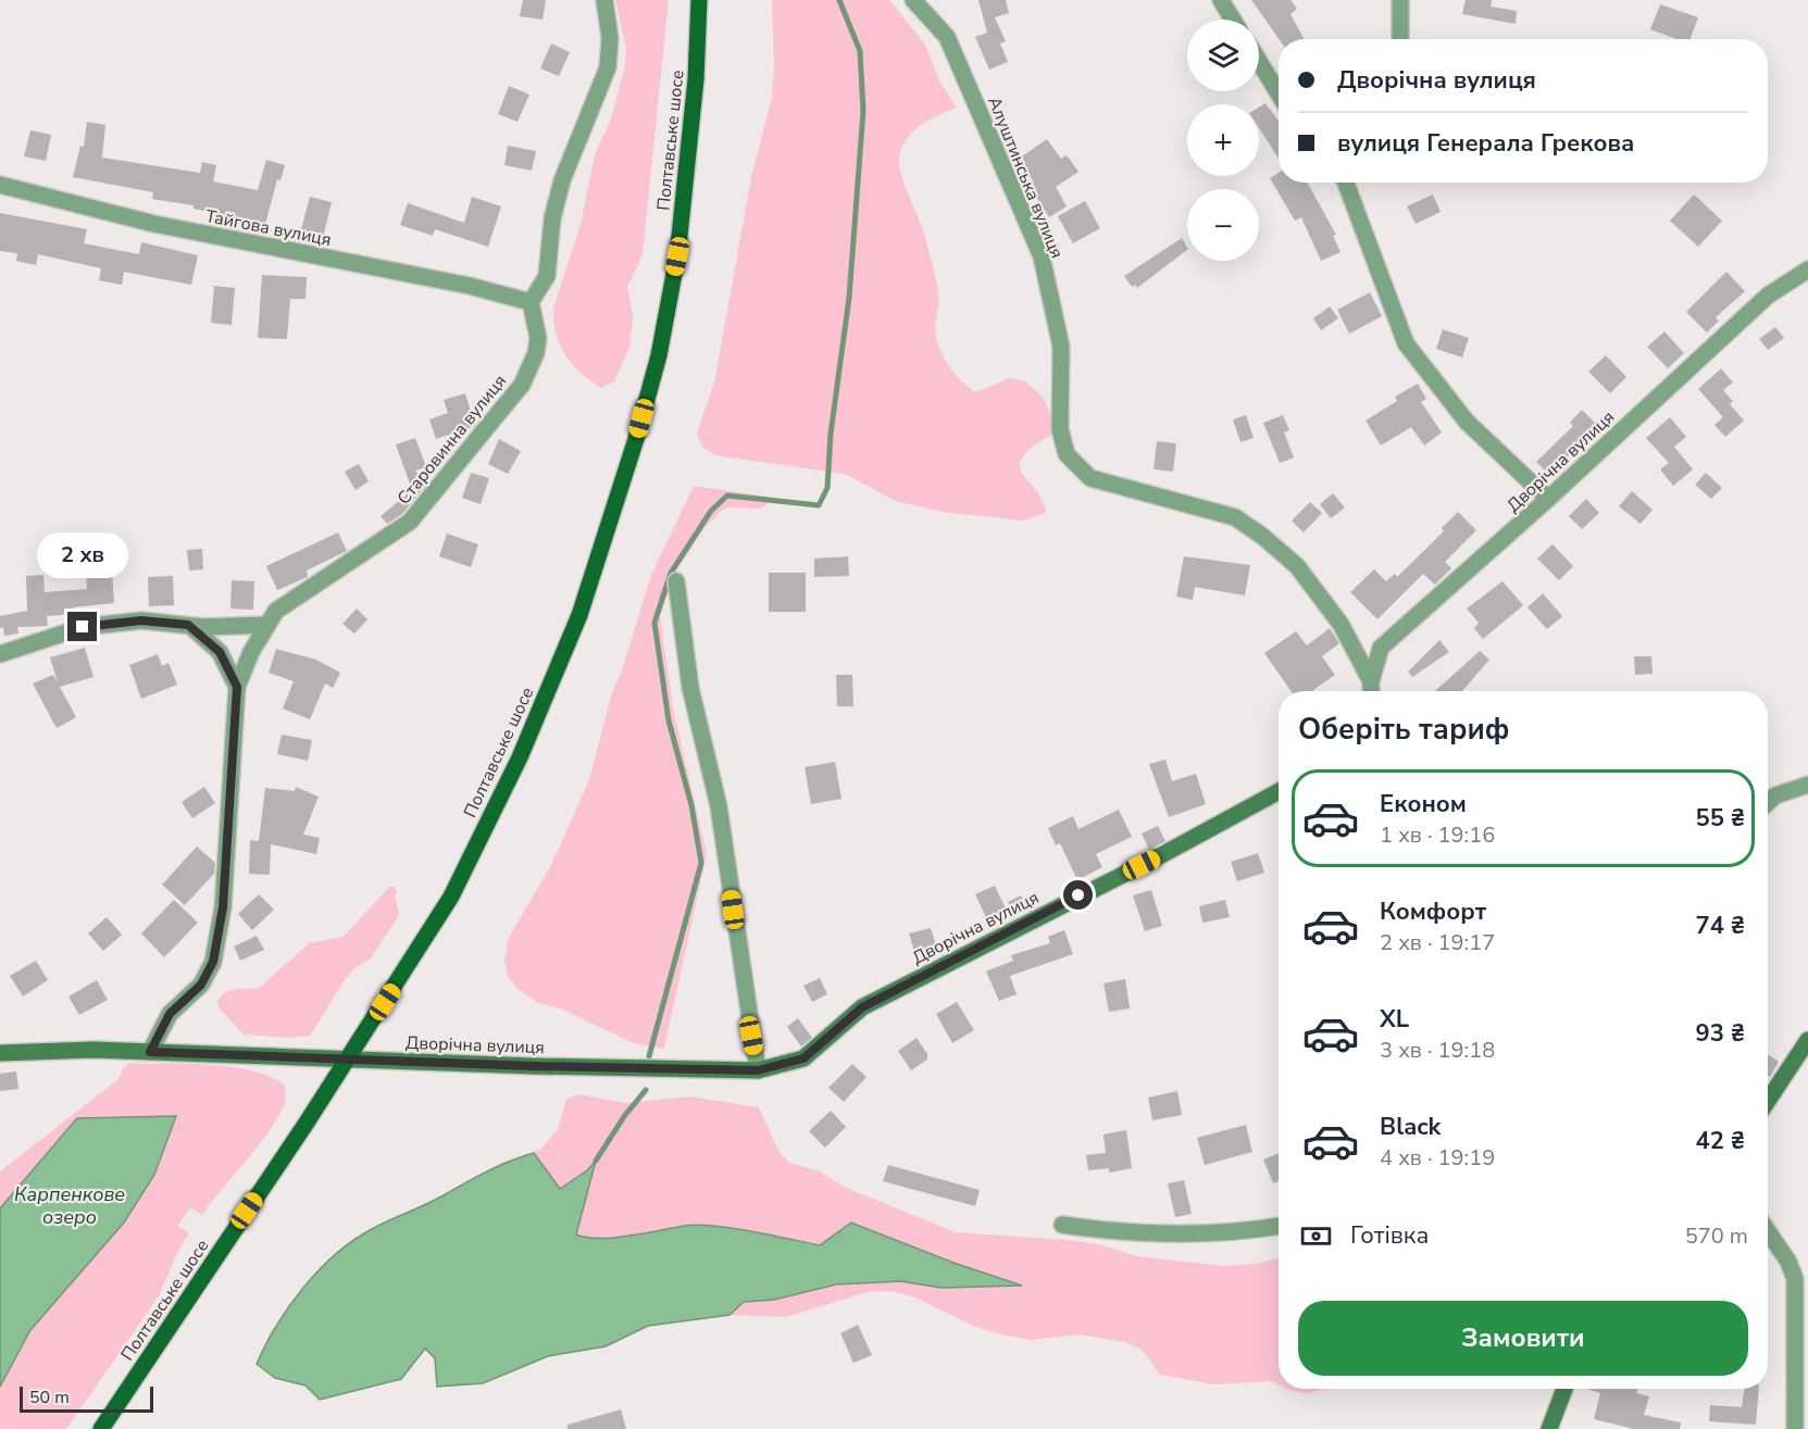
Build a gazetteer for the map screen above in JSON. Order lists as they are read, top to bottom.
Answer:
{
  "streets": {
    "main road": ["Полтавське шосе"],
    "street": [
      "Алуштинська вулиця",
      "Тайгова вулиця",
      "Старовинна вулиця",
      "Дворічна вулиця"
    ]
  },
  "crossings": [
    ["Полтавське шосе", "Дворічна вулиця"],
    ["Алуштинська вулиця", "Дворічна вулиця"],
    ["Тайгова вулиця", "Старовинна вулиця"],
    ["Старовинна вулиця", "Дворічна вулиця"]
  ],
  "water": ["Карпенкове озеро"],
  "scale_bar": "50 m",
  "page": {
    "map_buttons": ["+", "−"],
    "banner": ["Дворічна вулиця", "вулиця Генерала Грекова"],
    "bubble": "2 хв",
    "heading": "Оберіть тариф",
    "list": [
      {
        "name": "Економ",
        "note": "1 хв · 19:16",
        "value": "55 ₴"
      },
      {
        "name": "Комфорт",
        "note": "2 хв · 19:17",
        "value": "74 ₴"
      },
      {
        "name": "XL",
        "note": "3 хв · 19:18",
        "value": "93 ₴"
      },
      {
        "name": "Black",
        "note": "4 хв · 19:19",
        "value": "42 ₴"
      }
    ],
    "pay": ["Готівка", "570 m"],
    "buttons": "Замовити",
    "scale": "50 m"
  }
}
